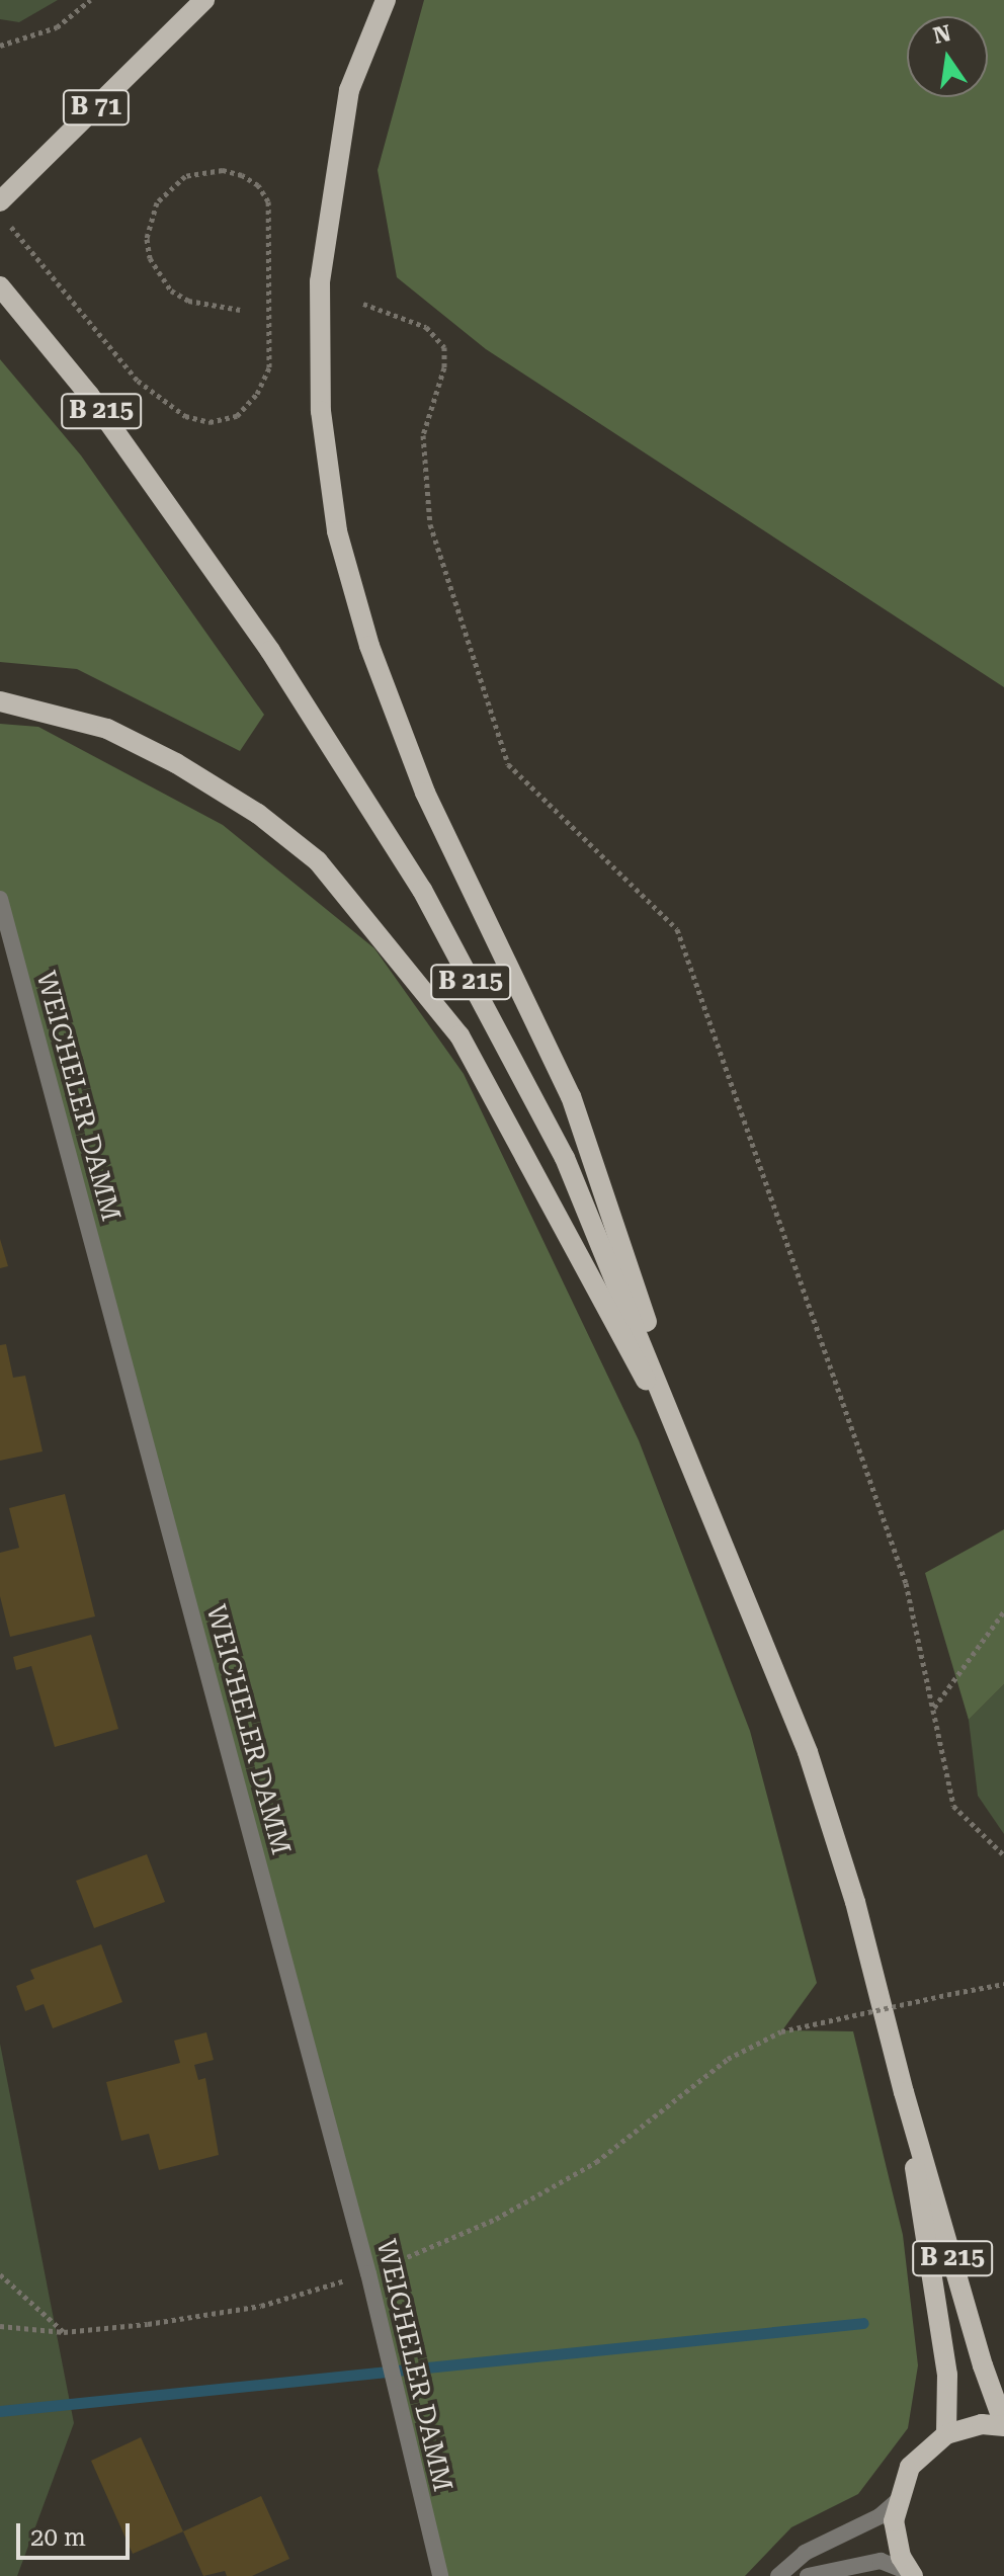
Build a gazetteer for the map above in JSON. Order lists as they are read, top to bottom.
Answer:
{
  "streets": {
    "main road": ["B 71", "B 215"],
    "street": ["WEICHELER DAMM"]
  },
  "scale_bar": "20 m",
  "north": "top"
}
